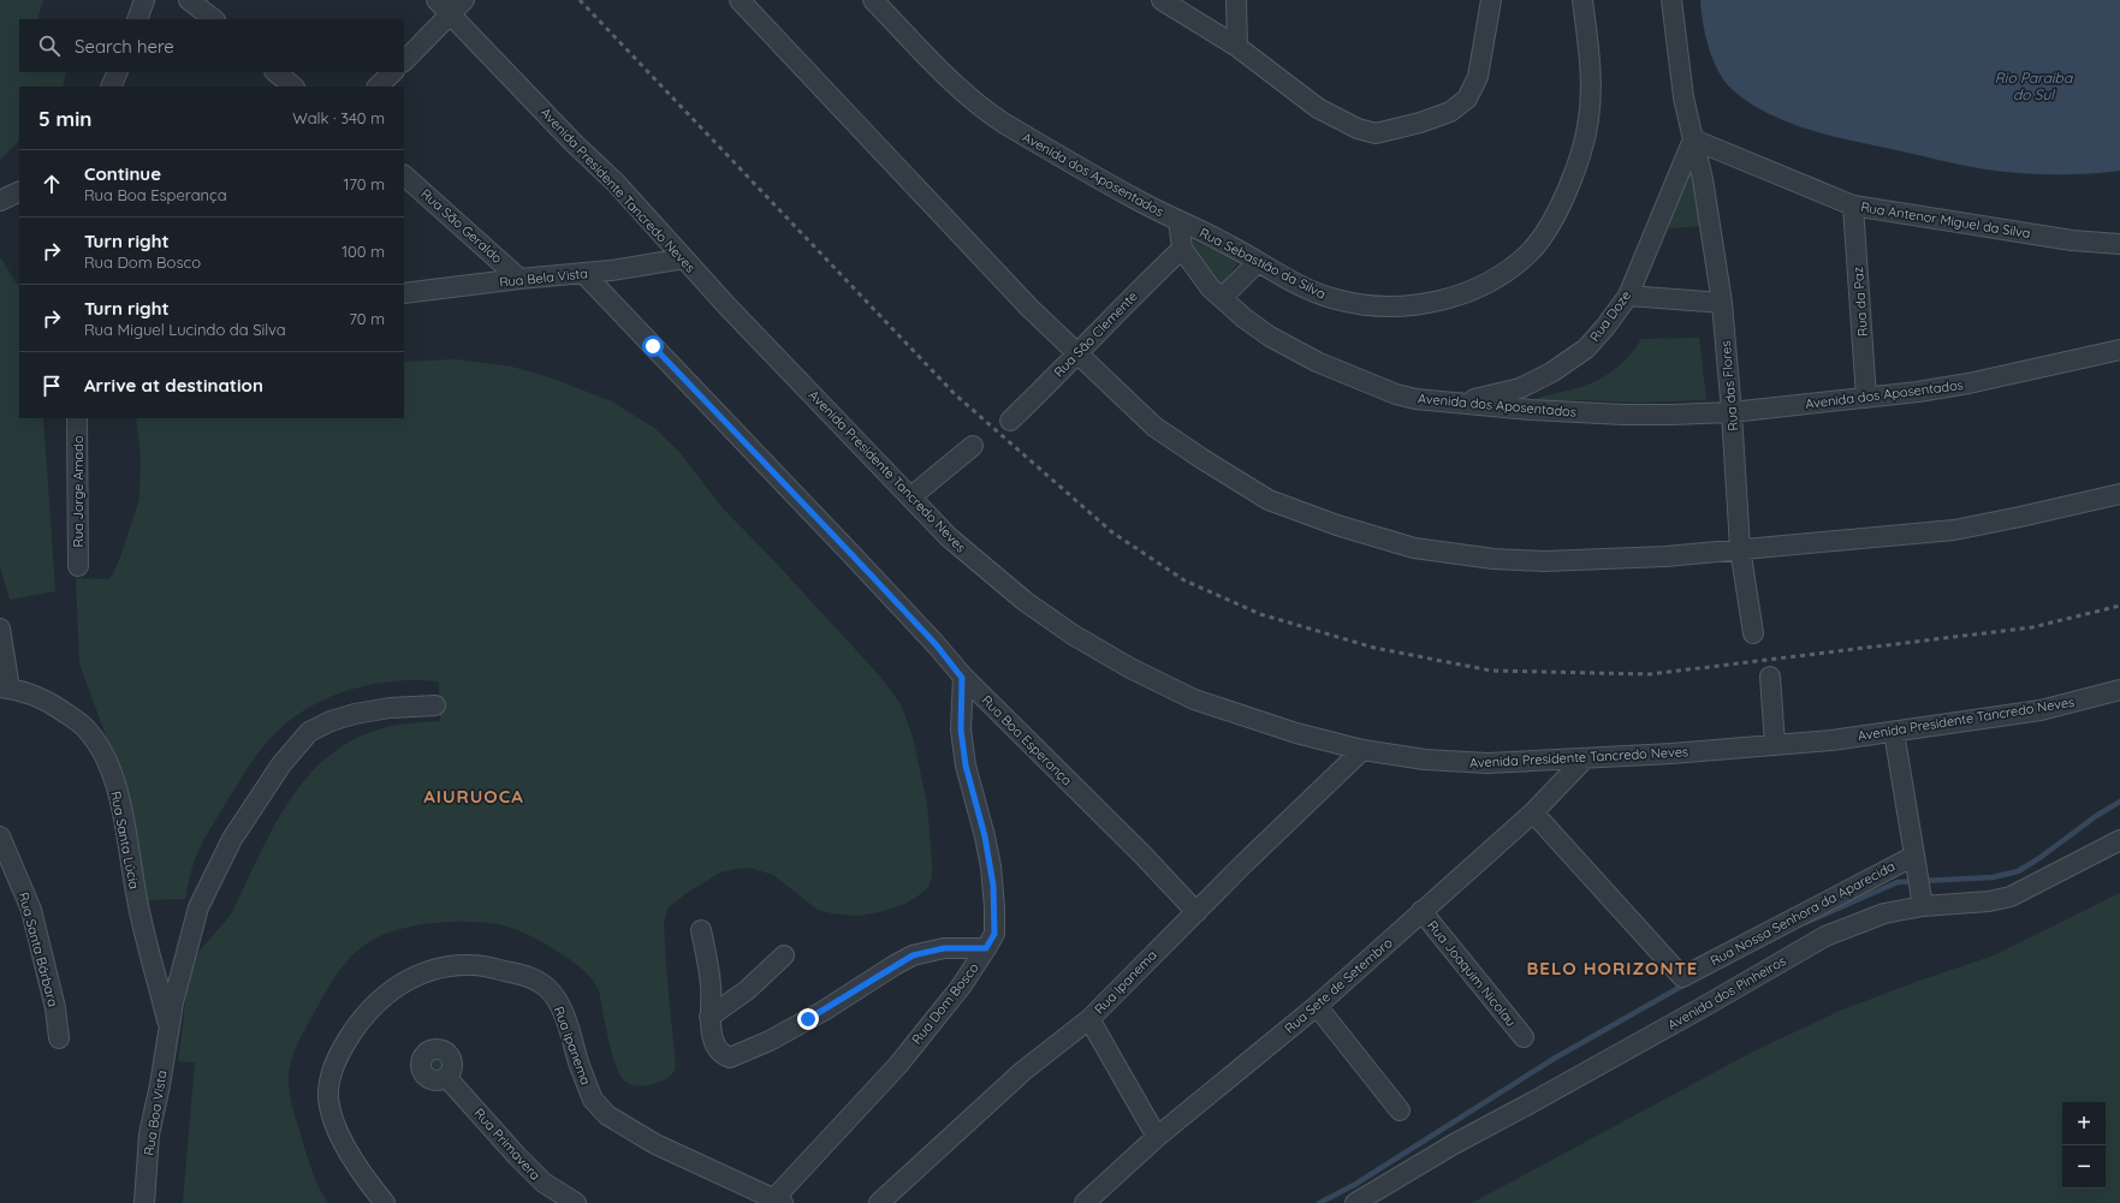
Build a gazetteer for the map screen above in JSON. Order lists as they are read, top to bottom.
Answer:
{
  "streets": {
    "street": [
      "Avenida dos Aposentados",
      "Avenida Presidente Tancredo Neves",
      "Rua Antenor Miguel da Silva",
      "Rua São Geraldo",
      "Rua Sebastião da Silva",
      "Rua Bela Vista",
      "Rua da Paz",
      "Rua Doze",
      "Rua São Clemente",
      "Rua das Flores",
      "Rua Jorge Amado",
      "Rua Boa Esperança",
      "Rua Santa Lúcia",
      "Rua Nossa Senhora da Aparecida",
      "Rua Santa Bárbara",
      "Rua Joaquim Nicolau",
      "Rua Ipanema",
      "Rua Sete de Setembro",
      "Avenida dos Pinheiros",
      "Rua Dom Bosco",
      "Rua Boa Vista",
      "Rua Primavera"
    ]
  },
  "crossings": [
    ["Avenida dos Aposentados", "Rua Sebastião da Silva"],
    ["Avenida dos Aposentados", "Rua da Paz"],
    ["Avenida dos Aposentados", "Rua Doze"],
    ["Avenida dos Aposentados", "Rua São Clemente"],
    ["Avenida dos Aposentados", "Rua das Flores"],
    ["Avenida Presidente Tancredo Neves", "Rua Bela Vista"],
    ["Avenida Presidente Tancredo Neves", "Rua Ipanema"],
    ["Avenida Presidente Tancredo Neves", "Rua Sete de Setembro"],
    ["Rua Antenor Miguel da Silva", "Rua da Paz"],
    ["Rua Antenor Miguel da Silva", "Rua Doze"],
    ["Rua Antenor Miguel da Silva", "Rua das Flores"],
    ["Rua São Geraldo", "Rua Bela Vista"],
    ["Rua Bela Vista", "Rua Boa Esperança"],
    ["Rua Doze", "Rua das Flores"],
    ["Rua Boa Esperança", "Rua Ipanema"],
    ["Rua Boa Esperança", "Rua Dom Bosco"],
    ["Rua Santa Lúcia", "Rua Boa Vista"],
    ["Rua Nossa Senhora da Aparecida", "Rua Sete de Setembro"],
    ["Rua Joaquim Nicolau", "Rua Sete de Setembro"],
    ["Rua Ipanema", "Rua Dom Bosco"]
  ],
  "districts": ["AIURUOCA", "BELO HORIZONTE"],
  "water": ["Rio Paraiba do Sul"],
  "page": {
    "search": "Search here",
    "heading": ["5 min", "Walk · 340 m"],
    "list": [
      ["Continue", "Rua Boa Esperança", "170 m"],
      ["Turn right", "Rua Dom Bosco", "100 m"],
      ["Turn right", "Rua Miguel Lucindo da Silva", "70 m"],
      "Arrive at destination"
    ],
    "map_buttons": ["+", "−"]
  }
}
